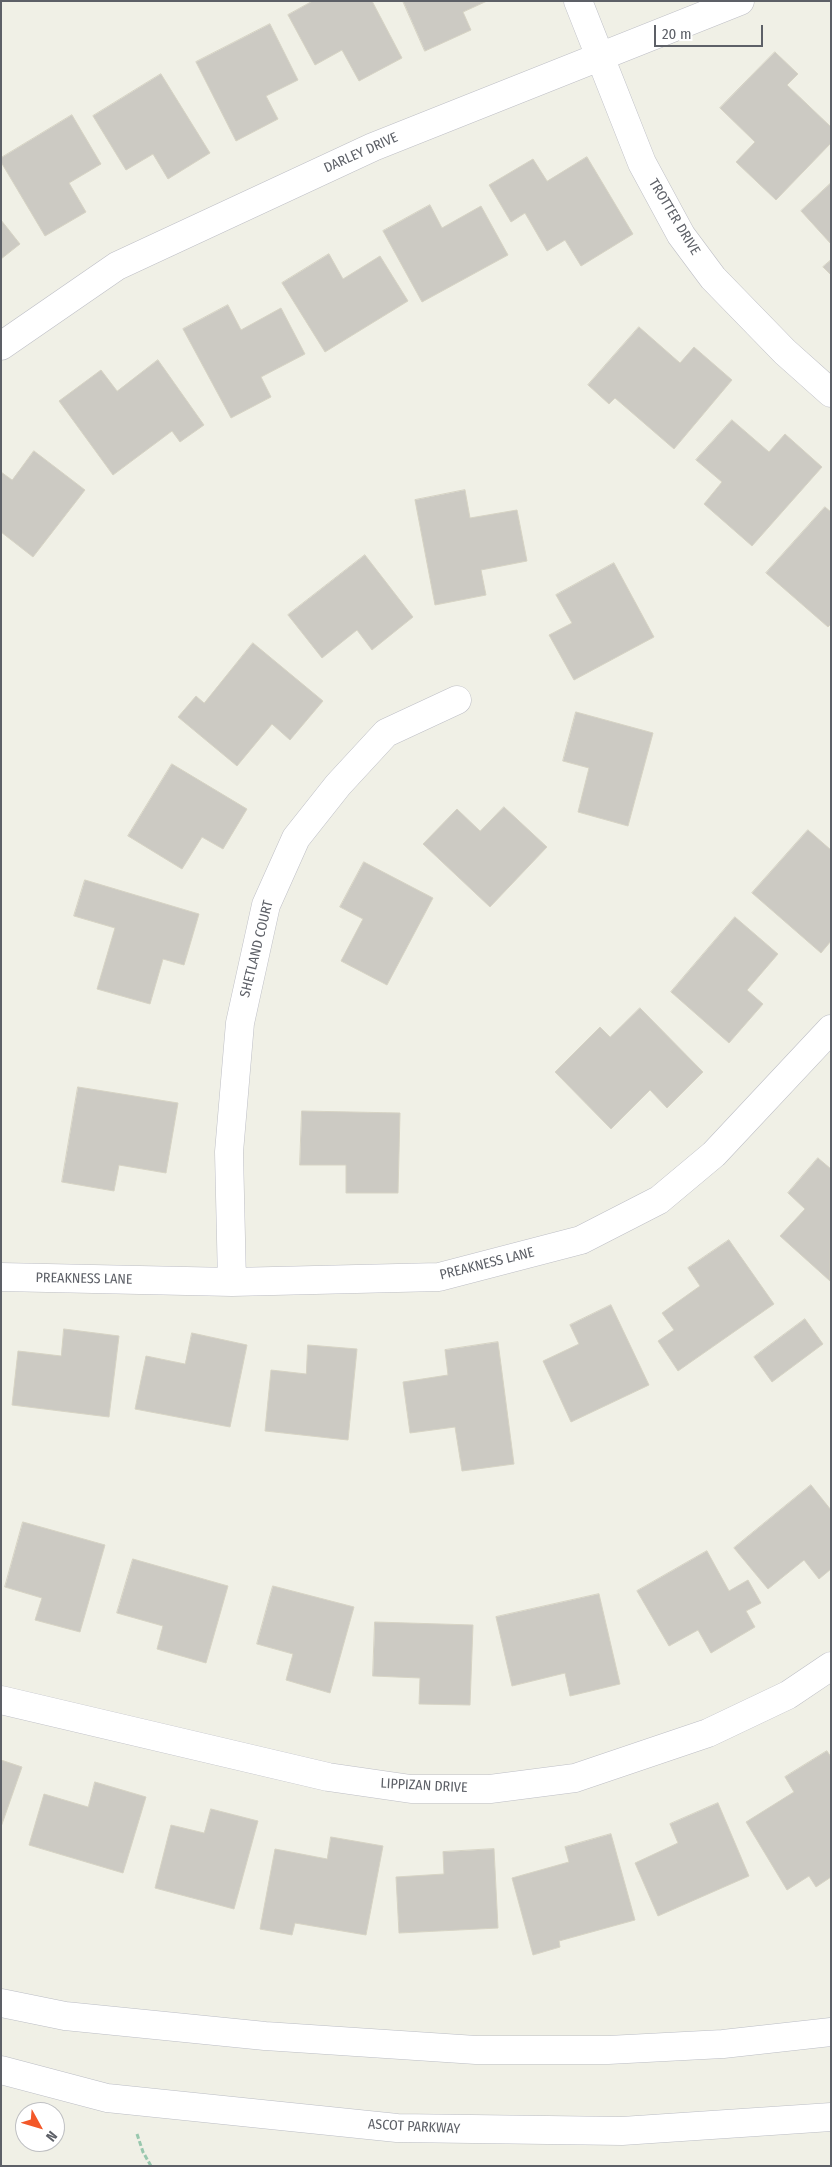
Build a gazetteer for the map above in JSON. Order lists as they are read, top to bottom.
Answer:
{
  "streets": {
    "street": [
      "DARLEY DRIVE",
      "TROTTER DRIVE",
      "SHETLAND COURT",
      "PREAKNESS LANE",
      "LIPPIZAN DRIVE",
      "ASCOT PARKWAY"
    ]
  },
  "crossings": [
    ["DARLEY DRIVE", "TROTTER DRIVE"],
    ["SHETLAND COURT", "PREAKNESS LANE"]
  ],
  "scale_bar": "20 m",
  "north": "bottom right"
}
